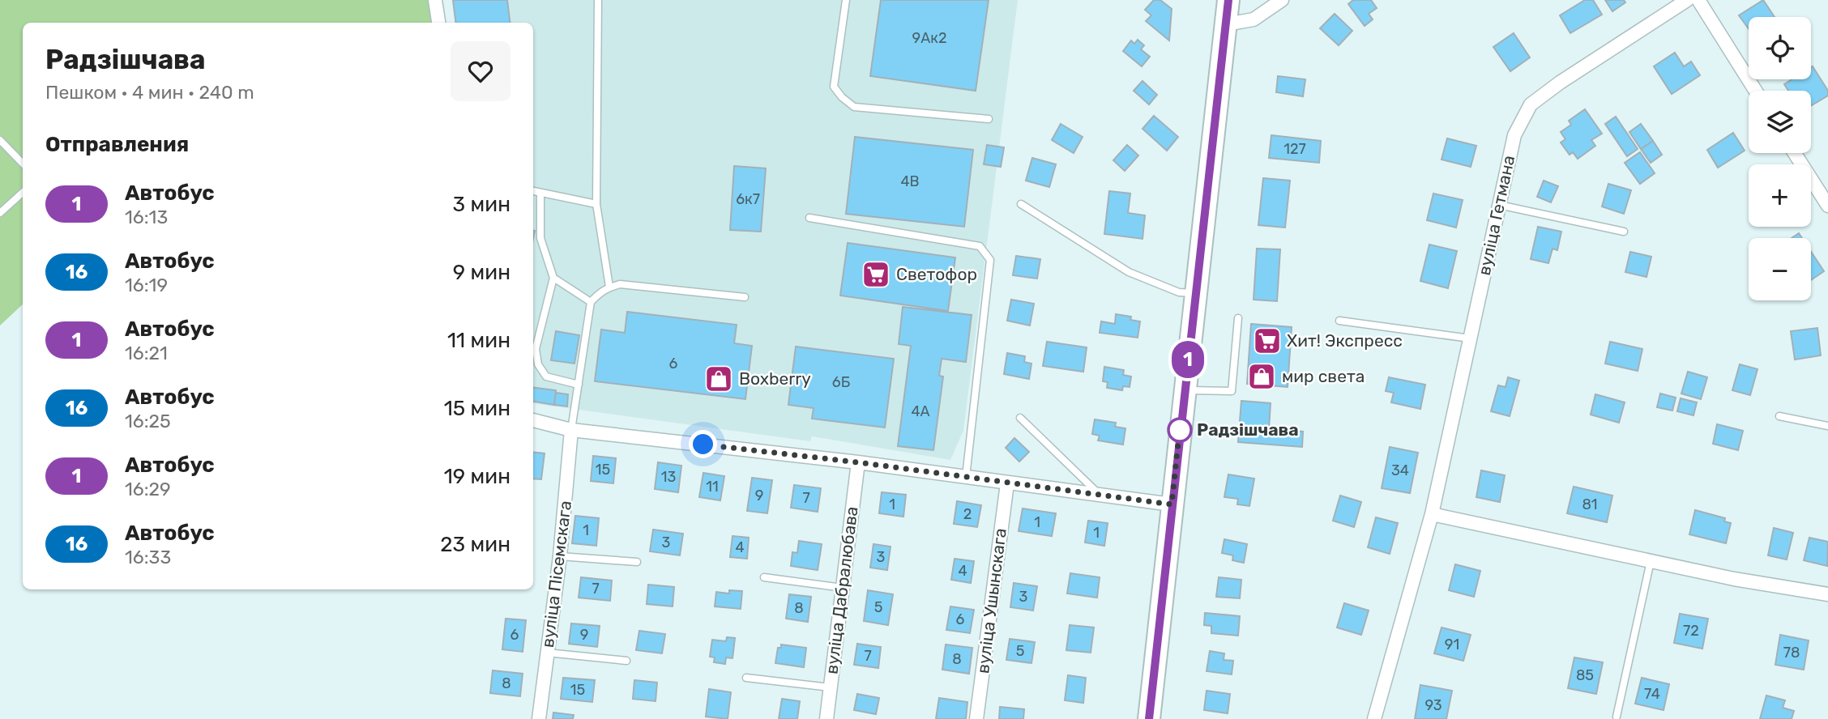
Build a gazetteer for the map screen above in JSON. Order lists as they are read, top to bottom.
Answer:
{
  "streets": {
    "street": [
      "вуліца Гетмана",
      "вуліца Пісемскага",
      "вуліца Дабралюбава",
      "вуліца Ушынскага"
    ]
  },
  "places": {
    "supermarket": ["Светофор", "Хит! Экспресс"],
    "shop": ["мир света", "Boxberry"],
    "other": ["Радзішчава"]
  },
  "lines": ["bus line 1"],
  "house_numbers": [
    "9Ак2",
    "127",
    "4В",
    "6к7",
    "6",
    "6Б",
    "4А",
    "15",
    "34",
    "13",
    "11",
    "9",
    "7",
    "1",
    "81",
    "2",
    "1",
    "1",
    "1",
    "3",
    "4",
    "3",
    "4",
    "7",
    "3",
    "5",
    "8",
    "6",
    "72",
    "6",
    "9",
    "91",
    "5",
    "78",
    "7",
    "8",
    "85",
    "8",
    "15",
    "74",
    "93"
  ],
  "page": {
    "on_map": "1",
    "map_buttons": ["+", "−"],
    "heading": [
      ["Радзішчава", "Пешком · 4 мин · 240 m"],
      "Отправления"
    ],
    "list": [
      {
        "mark": "1",
        "name": "Автобус",
        "note": "16:13",
        "value": "3 мин"
      },
      {
        "mark": "16",
        "name": "Автобус",
        "note": "16:19",
        "value": "9 мин"
      },
      {
        "mark": "1",
        "name": "Автобус",
        "note": "16:21",
        "value": "11 мин"
      },
      {
        "mark": "16",
        "name": "Автобус",
        "note": "16:25",
        "value": "15 мин"
      },
      {
        "mark": "1",
        "name": "Автобус",
        "note": "16:29",
        "value": "19 мин"
      },
      {
        "mark": "16",
        "name": "Автобус",
        "note": "16:33",
        "value": "23 мин"
      }
    ]
  }
}
